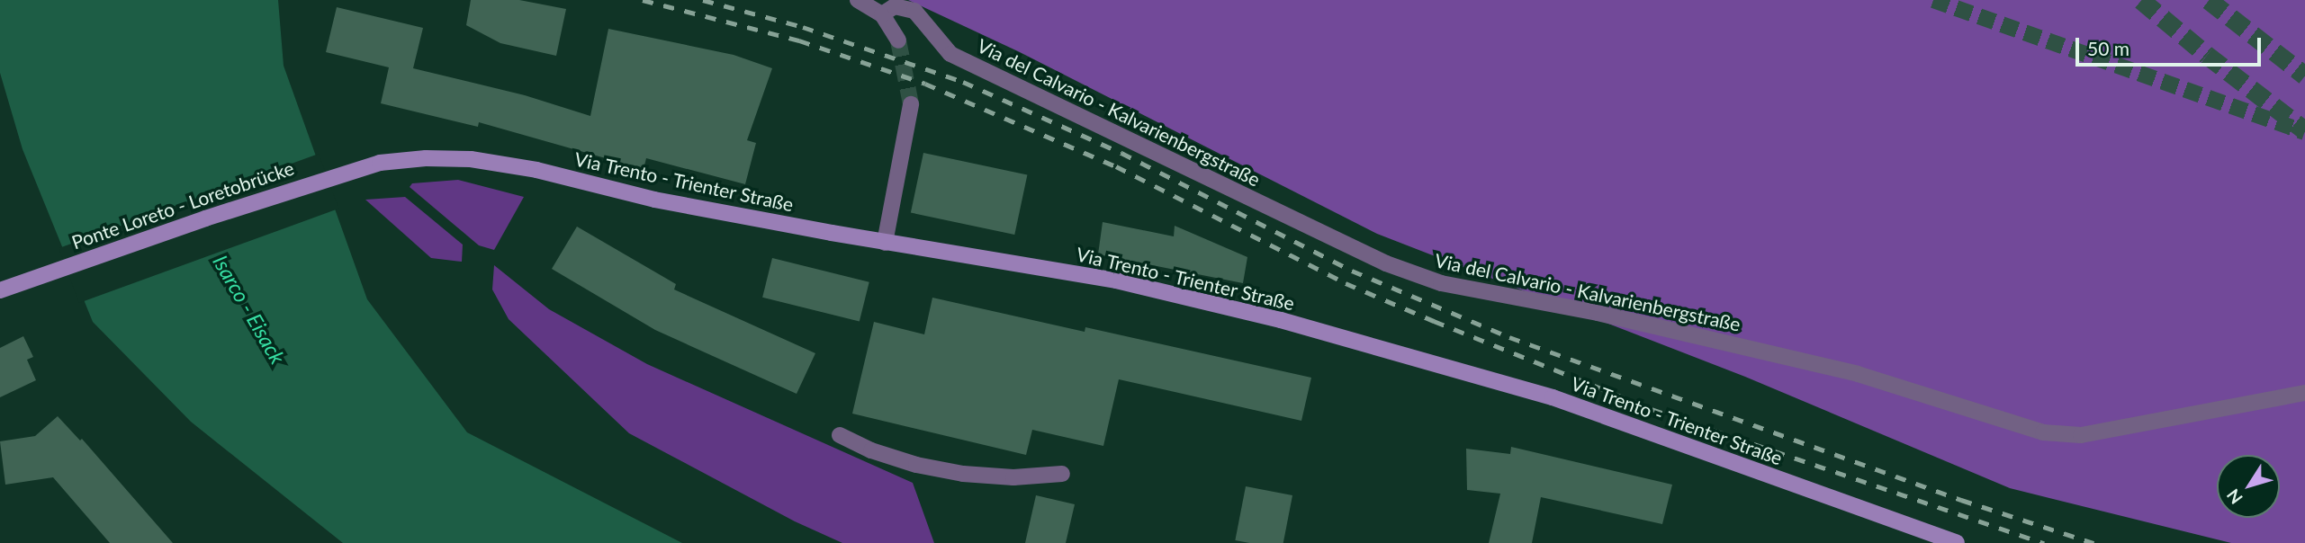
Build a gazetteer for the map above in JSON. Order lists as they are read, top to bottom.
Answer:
{
  "streets": {
    "street": ["Via del Calvario - Kalvarienbergstraße", "Via Trento - Trienter Straße", "Ponte Loreto - Loretobrücke"]
  },
  "crossings": [
    ["Via Trento - Trienter Straße", "Ponte Loreto - Loretobrücke"]
  ],
  "water": ["Isarco - Eisack"],
  "scale_bar": "50 m",
  "north": "bottom left"
}
